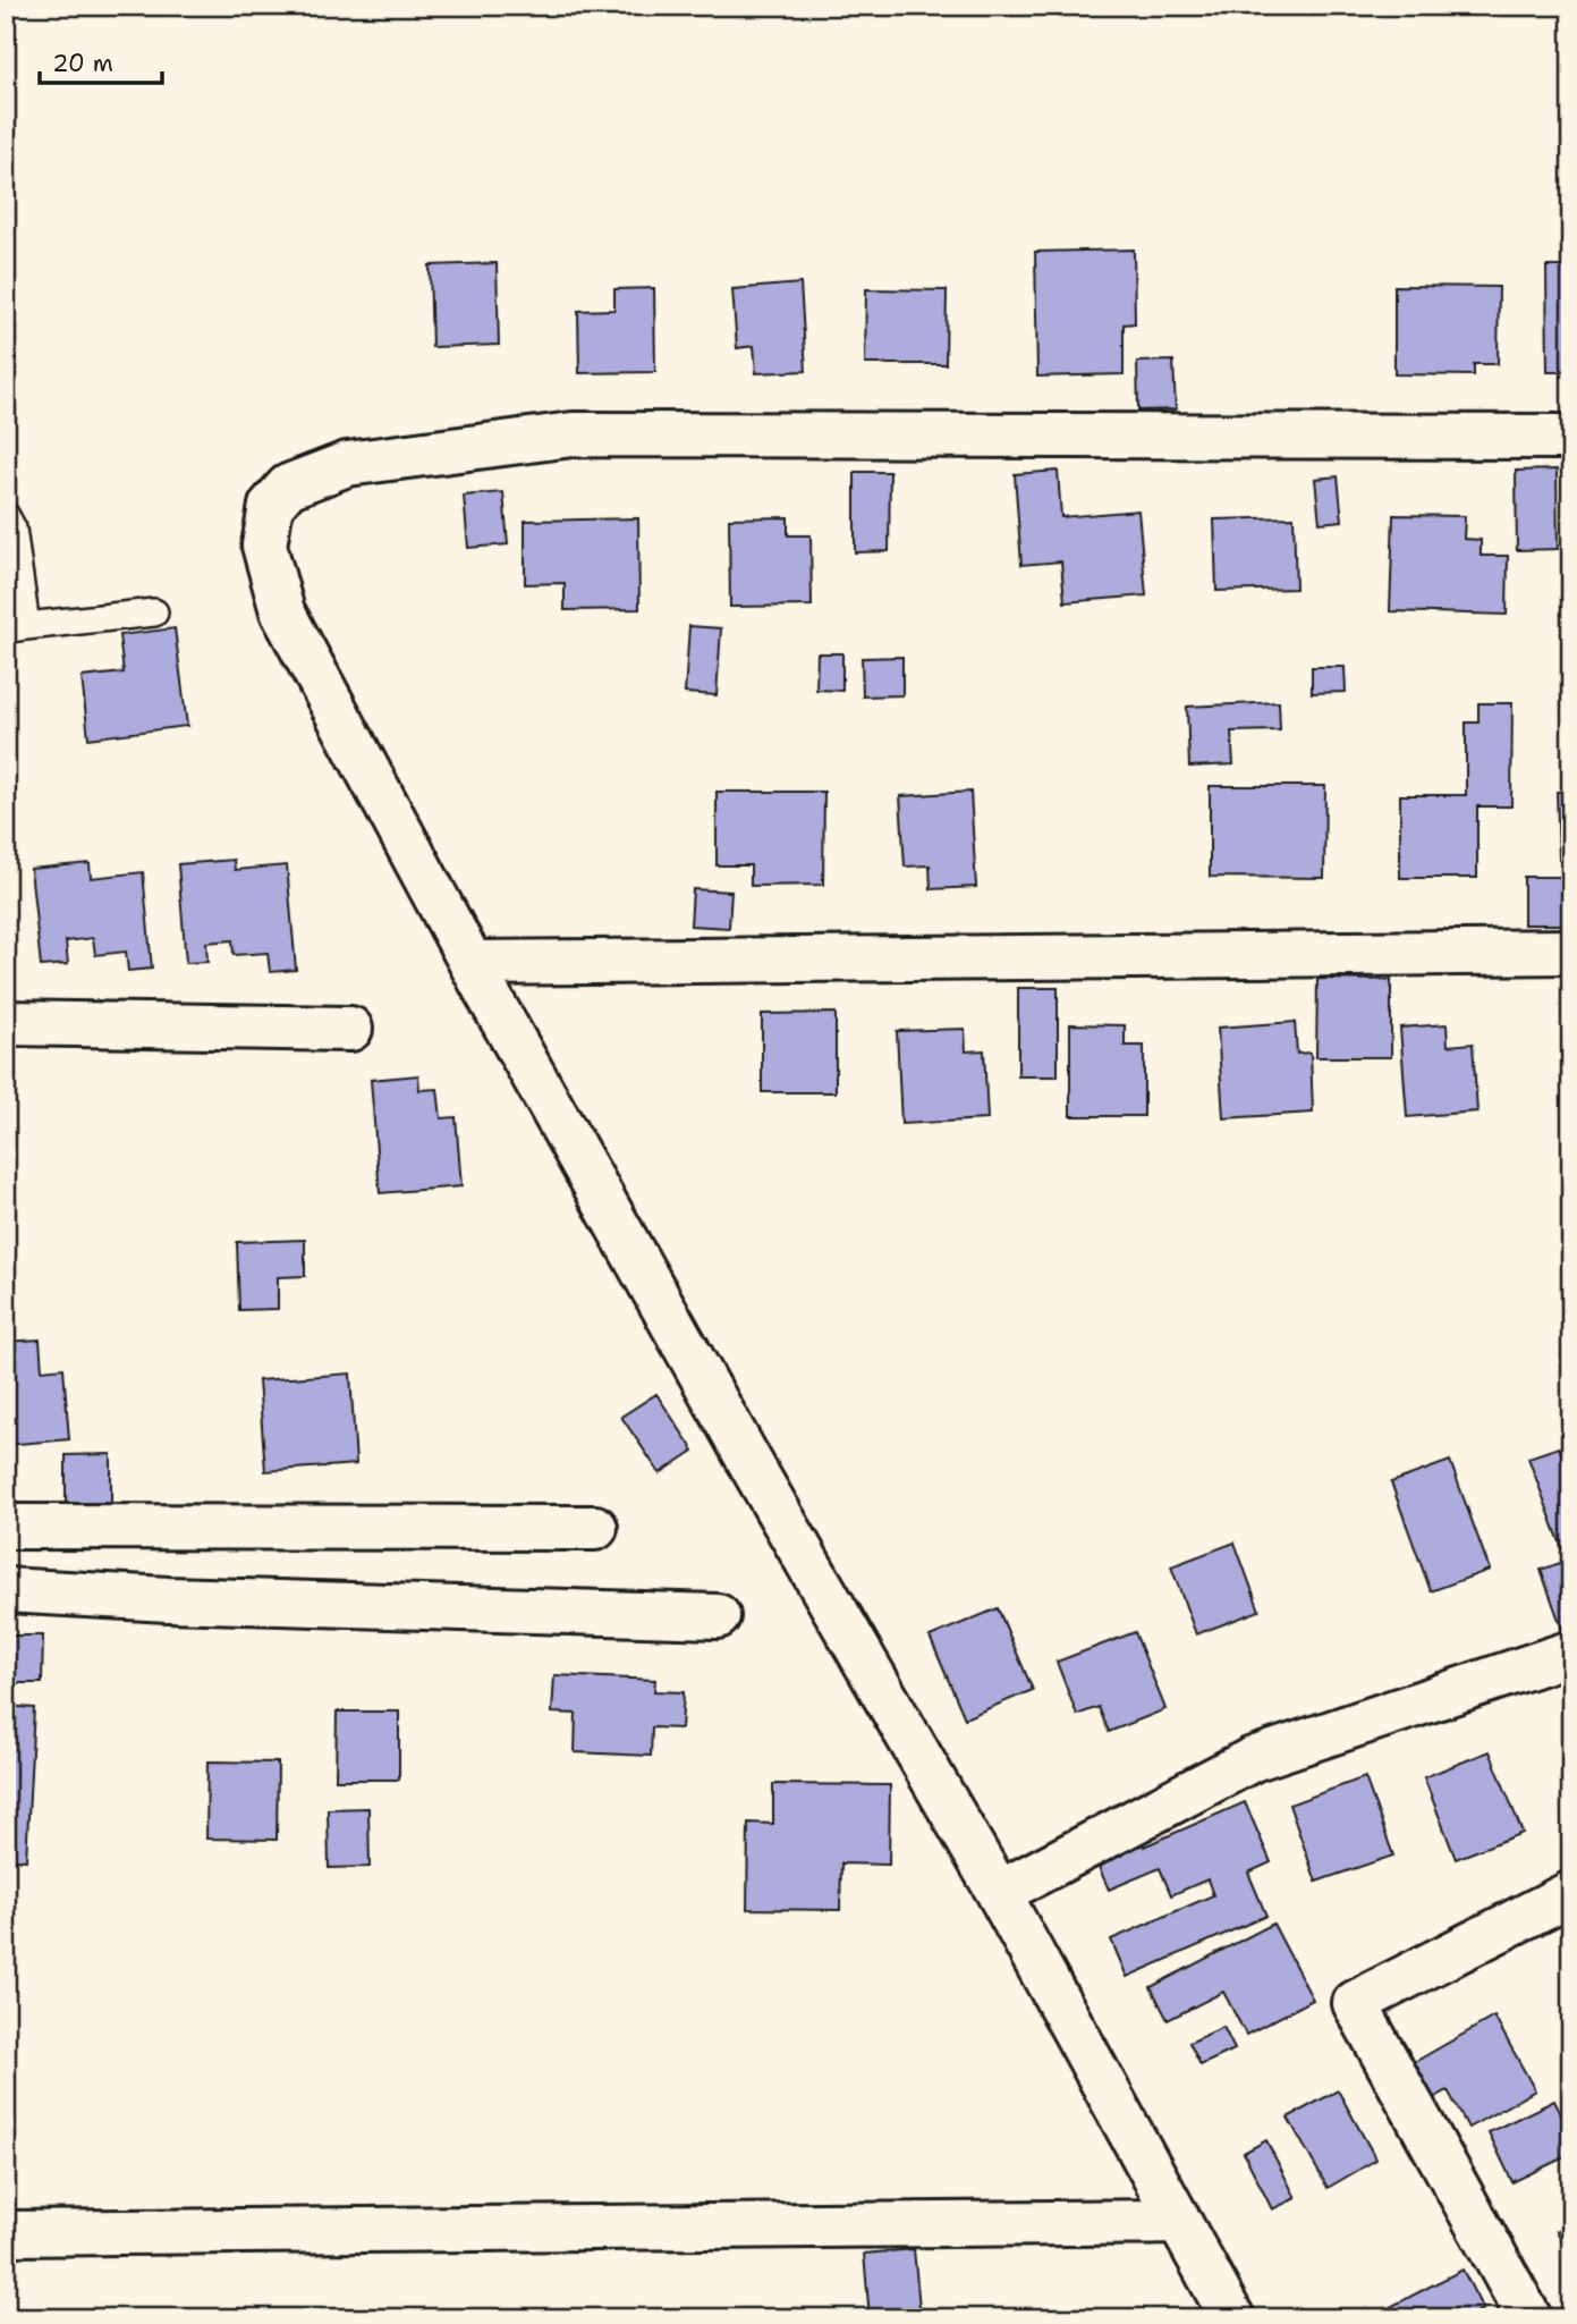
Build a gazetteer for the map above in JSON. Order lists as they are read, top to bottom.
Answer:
{
  "scale_bar": "20 m"
}
